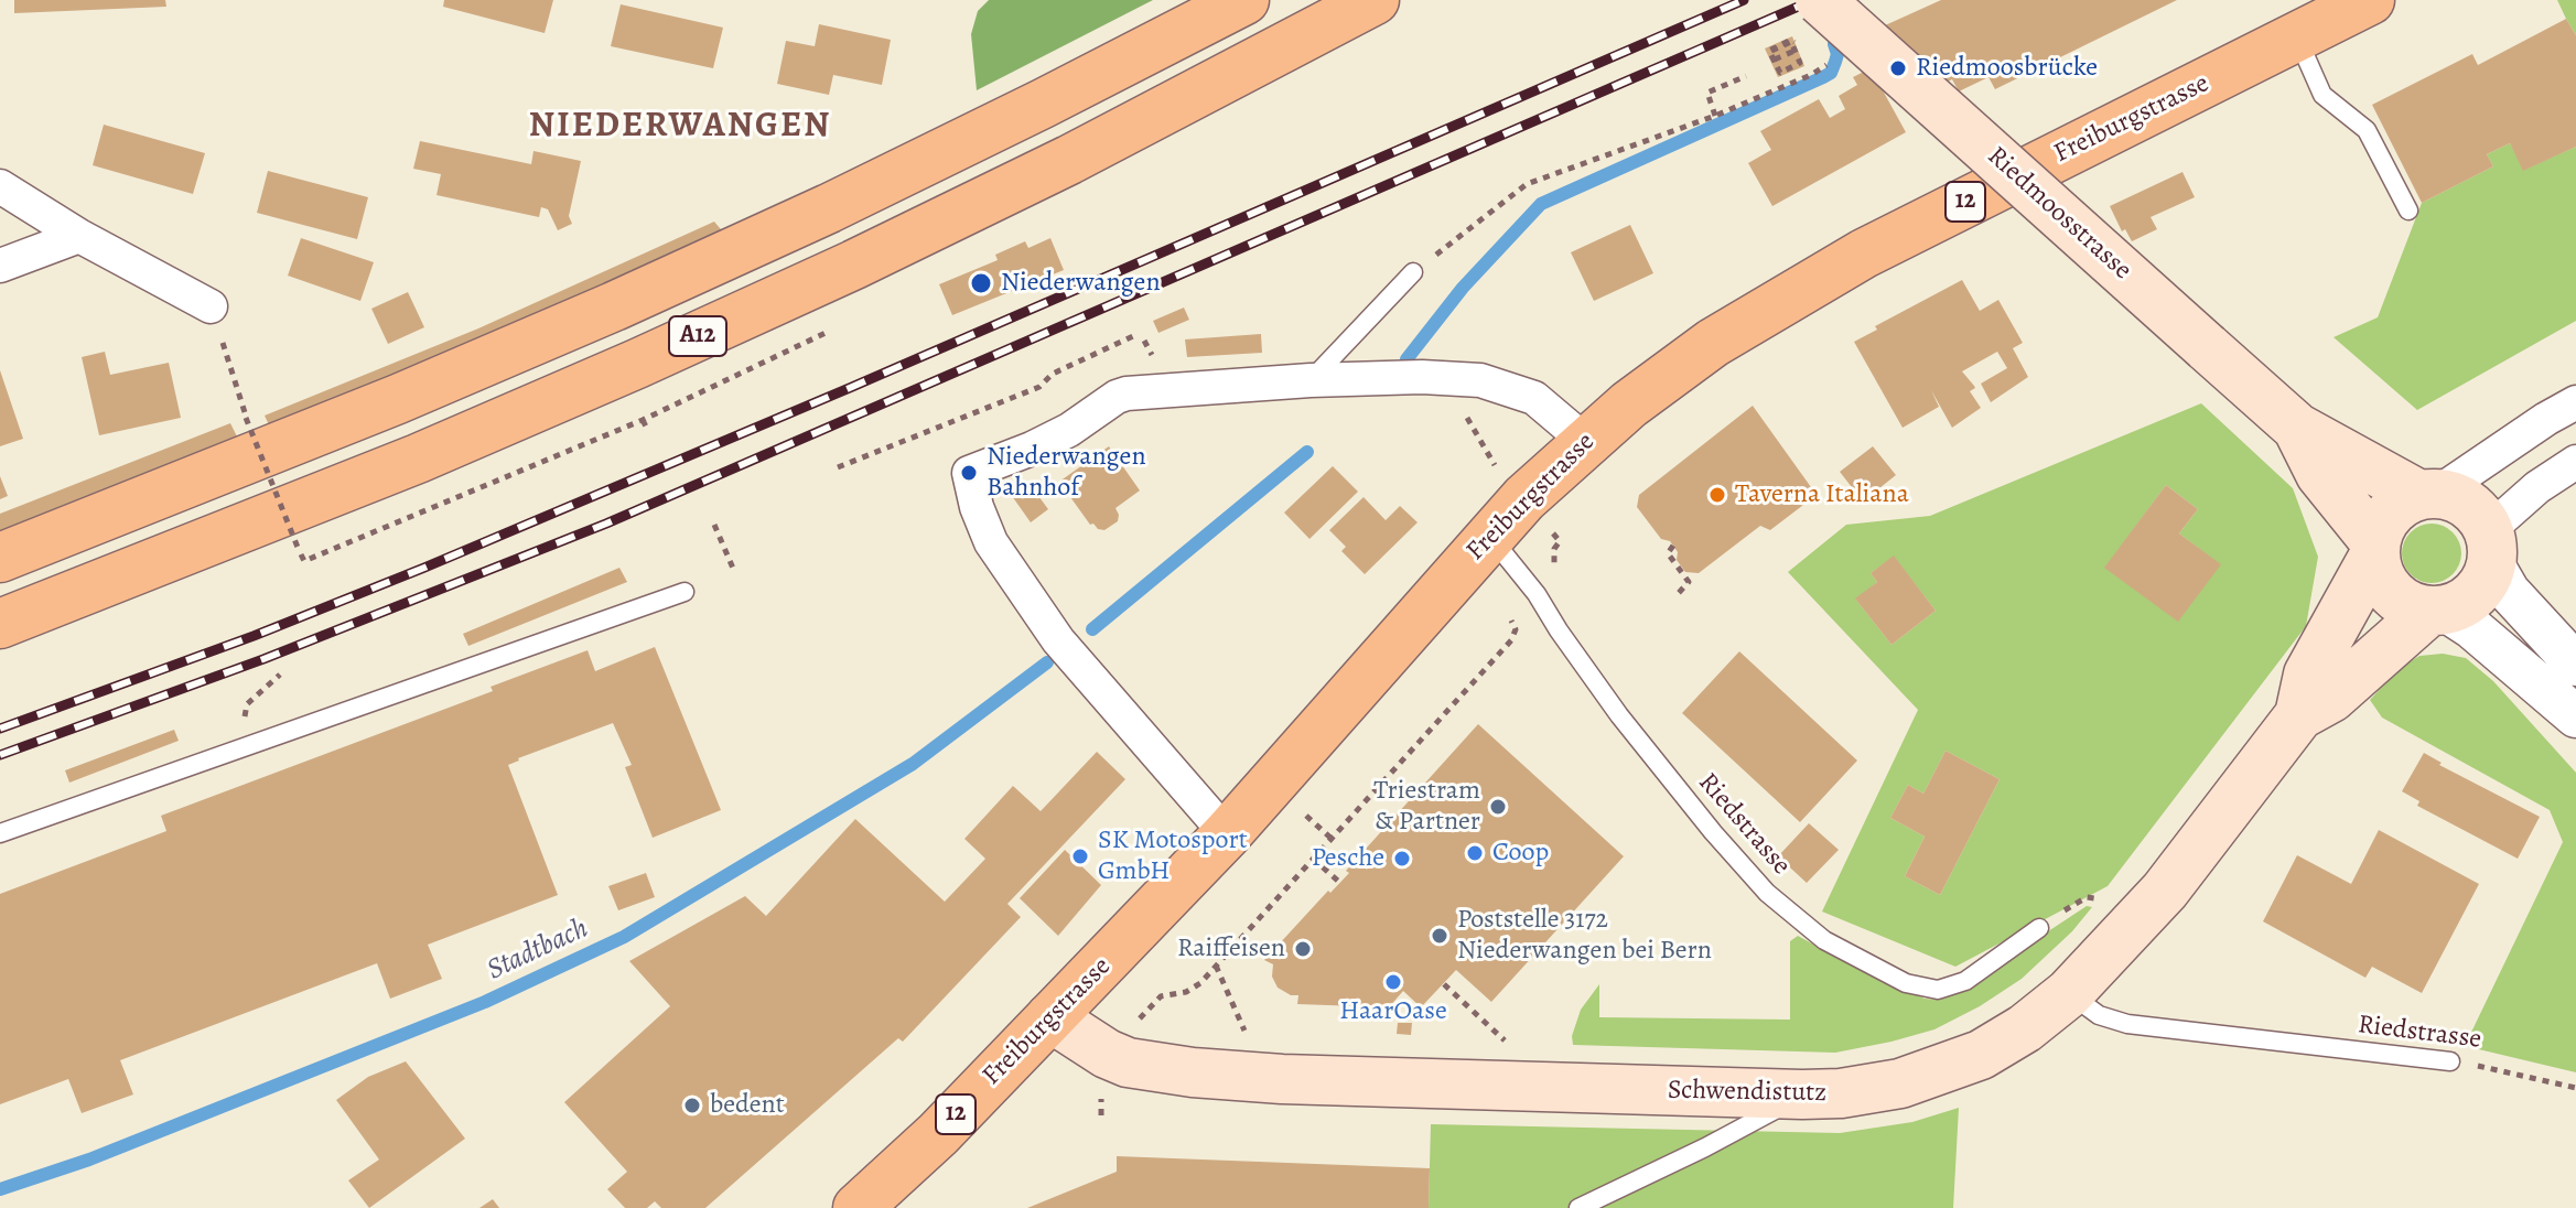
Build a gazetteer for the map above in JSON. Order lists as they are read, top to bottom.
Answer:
{
  "streets": {
    "main road": [
      "Freiburgstrasse",
      "12",
      "Riedmoosstrasse",
      "A12",
      "Schwendistutz"
    ],
    "lane": ["Riedstrasse"]
  },
  "crossings": [
    ["Freiburgstrasse", "Riedstrasse"],
    ["Freiburgstrasse", "Schwendistutz"],
    ["Riedmoosstrasse", "Schwendistutz"],
    ["Riedstrasse", "Schwendistutz"]
  ],
  "districts": ["NIEDERWANGEN"],
  "water": ["Stadtbach"],
  "places": [
    "Riedmoosbrücke",
    "Niederwangen",
    "Niederwangen Bahnhof",
    "Taverna Italiana",
    "Triestram & Partner",
    "Coop",
    "SK Motosport GmbH",
    "Pesche",
    "Poststelle 3172 Niederwangen bei Bern",
    "Raiffeisen",
    "HaarOase",
    "bedent"
  ]
}
